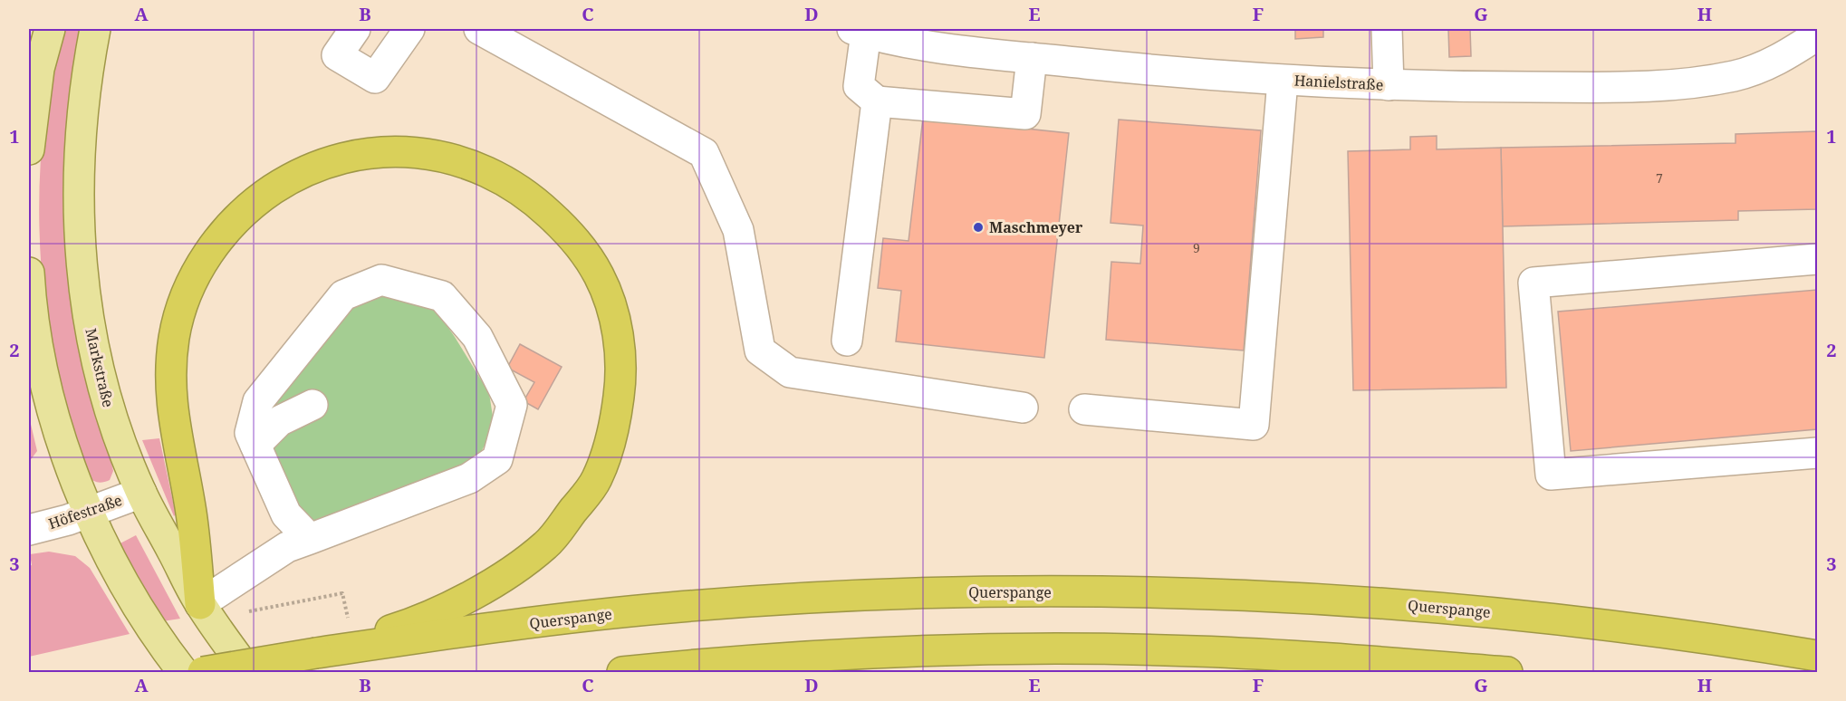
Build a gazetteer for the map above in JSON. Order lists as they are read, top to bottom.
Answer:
{
  "streets": {
    "highway": ["Querspange"],
    "main road": ["Markstraße"],
    "street": ["Hanielstraße", "Höfestraße"]
  },
  "crossings": [
    ["Markstraße", "Höfestraße"]
  ],
  "places": ["Maschmeyer"],
  "house_numbers": ["7", "9"],
  "grid": {
    "columns": [
      "A",
      "B",
      "C",
      "D",
      "E",
      "F",
      "G",
      "H"
    ],
    "rows": ["1", "2", "3"]
  }
}
